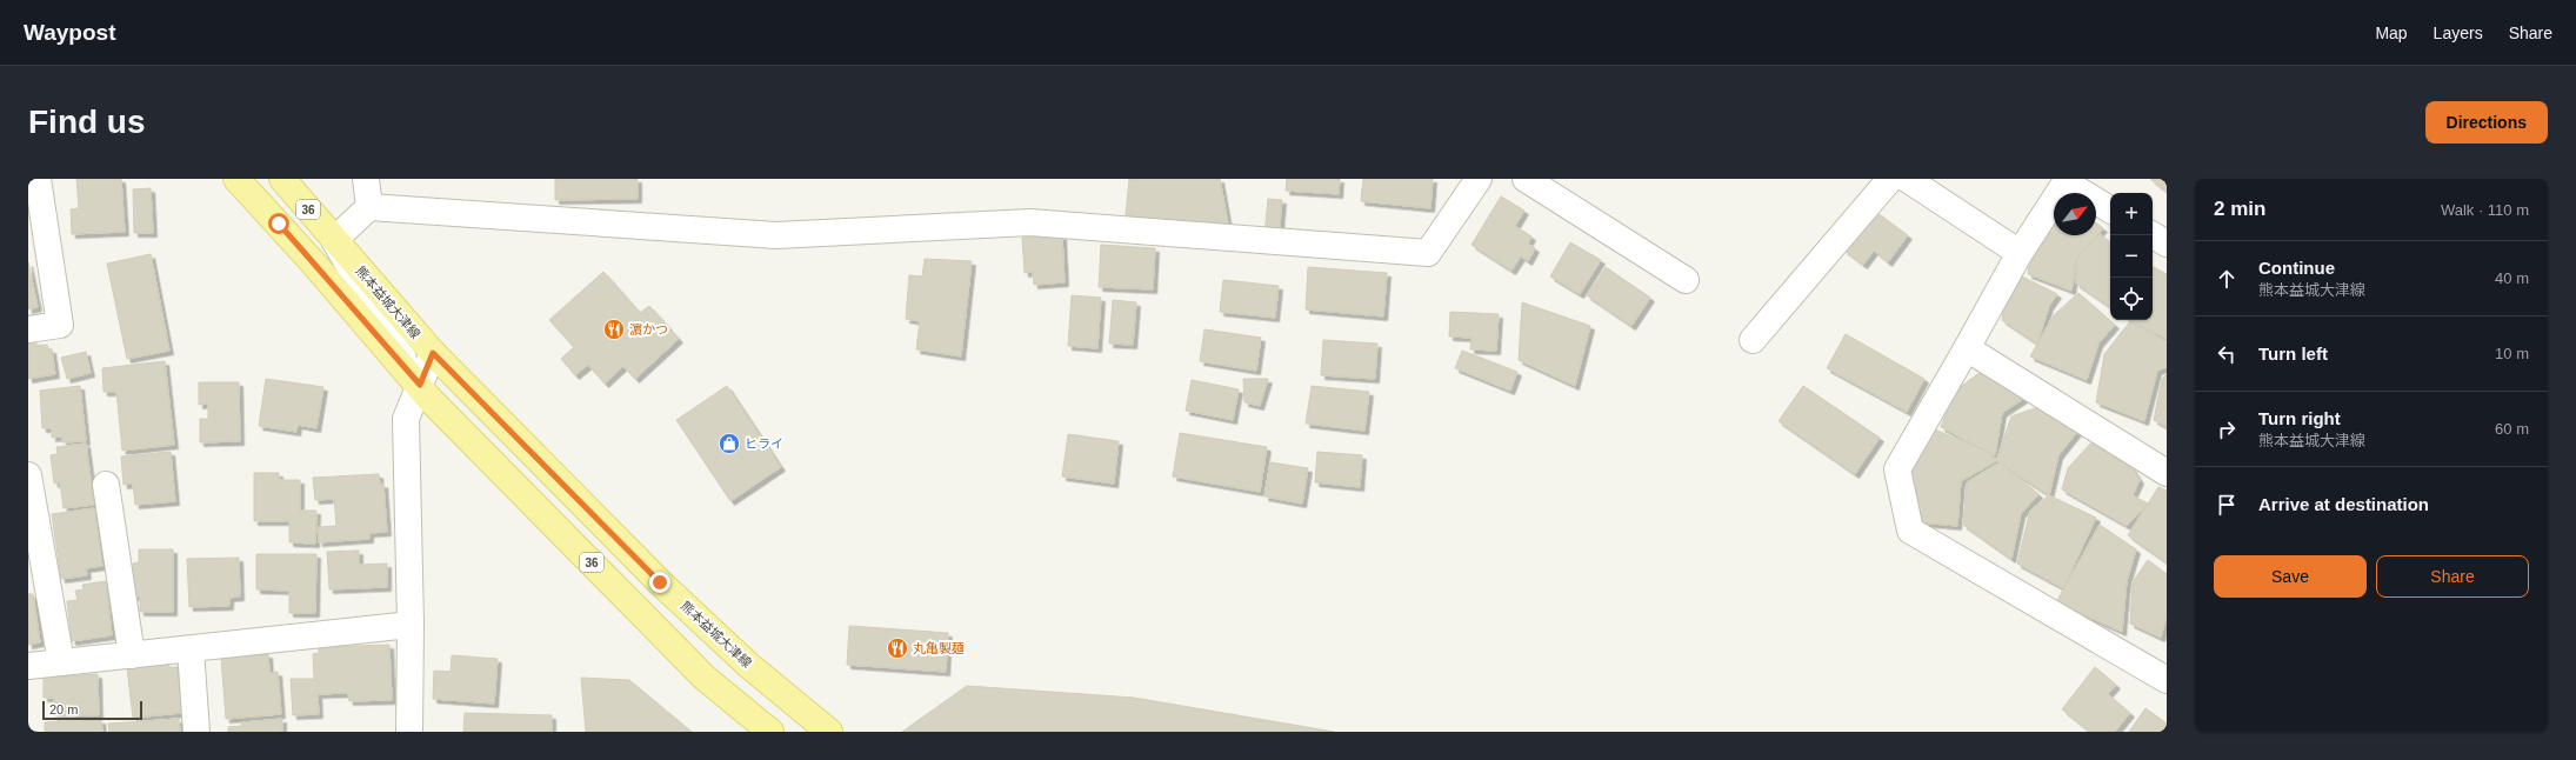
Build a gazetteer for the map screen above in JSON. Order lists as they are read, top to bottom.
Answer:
{
  "streets": {
    "main road": ["36", "熊本益城大津線"]
  },
  "places": {
    "restaurant": ["濵かつ", "丸亀製麺"],
    "shop": ["ヒライ"]
  },
  "scale_bar": "20 m",
  "north": "top right",
  "page": {
    "header": "Waypost",
    "nav": ["Map", "Layers", "Share"],
    "buttons": [
      "Directions",
      ["Save", "Share"]
    ],
    "title": "Find us",
    "heading": ["2 min", "Walk · 110 m"],
    "map_buttons": ["+", "−"],
    "list": [
      ["Continue", "熊本益城大津線", "40 m"],
      ["Turn left", "10 m"],
      ["Turn right", "熊本益城大津線", "60 m"],
      "Arrive at destination"
    ],
    "scale": "20 m"
  }
}
